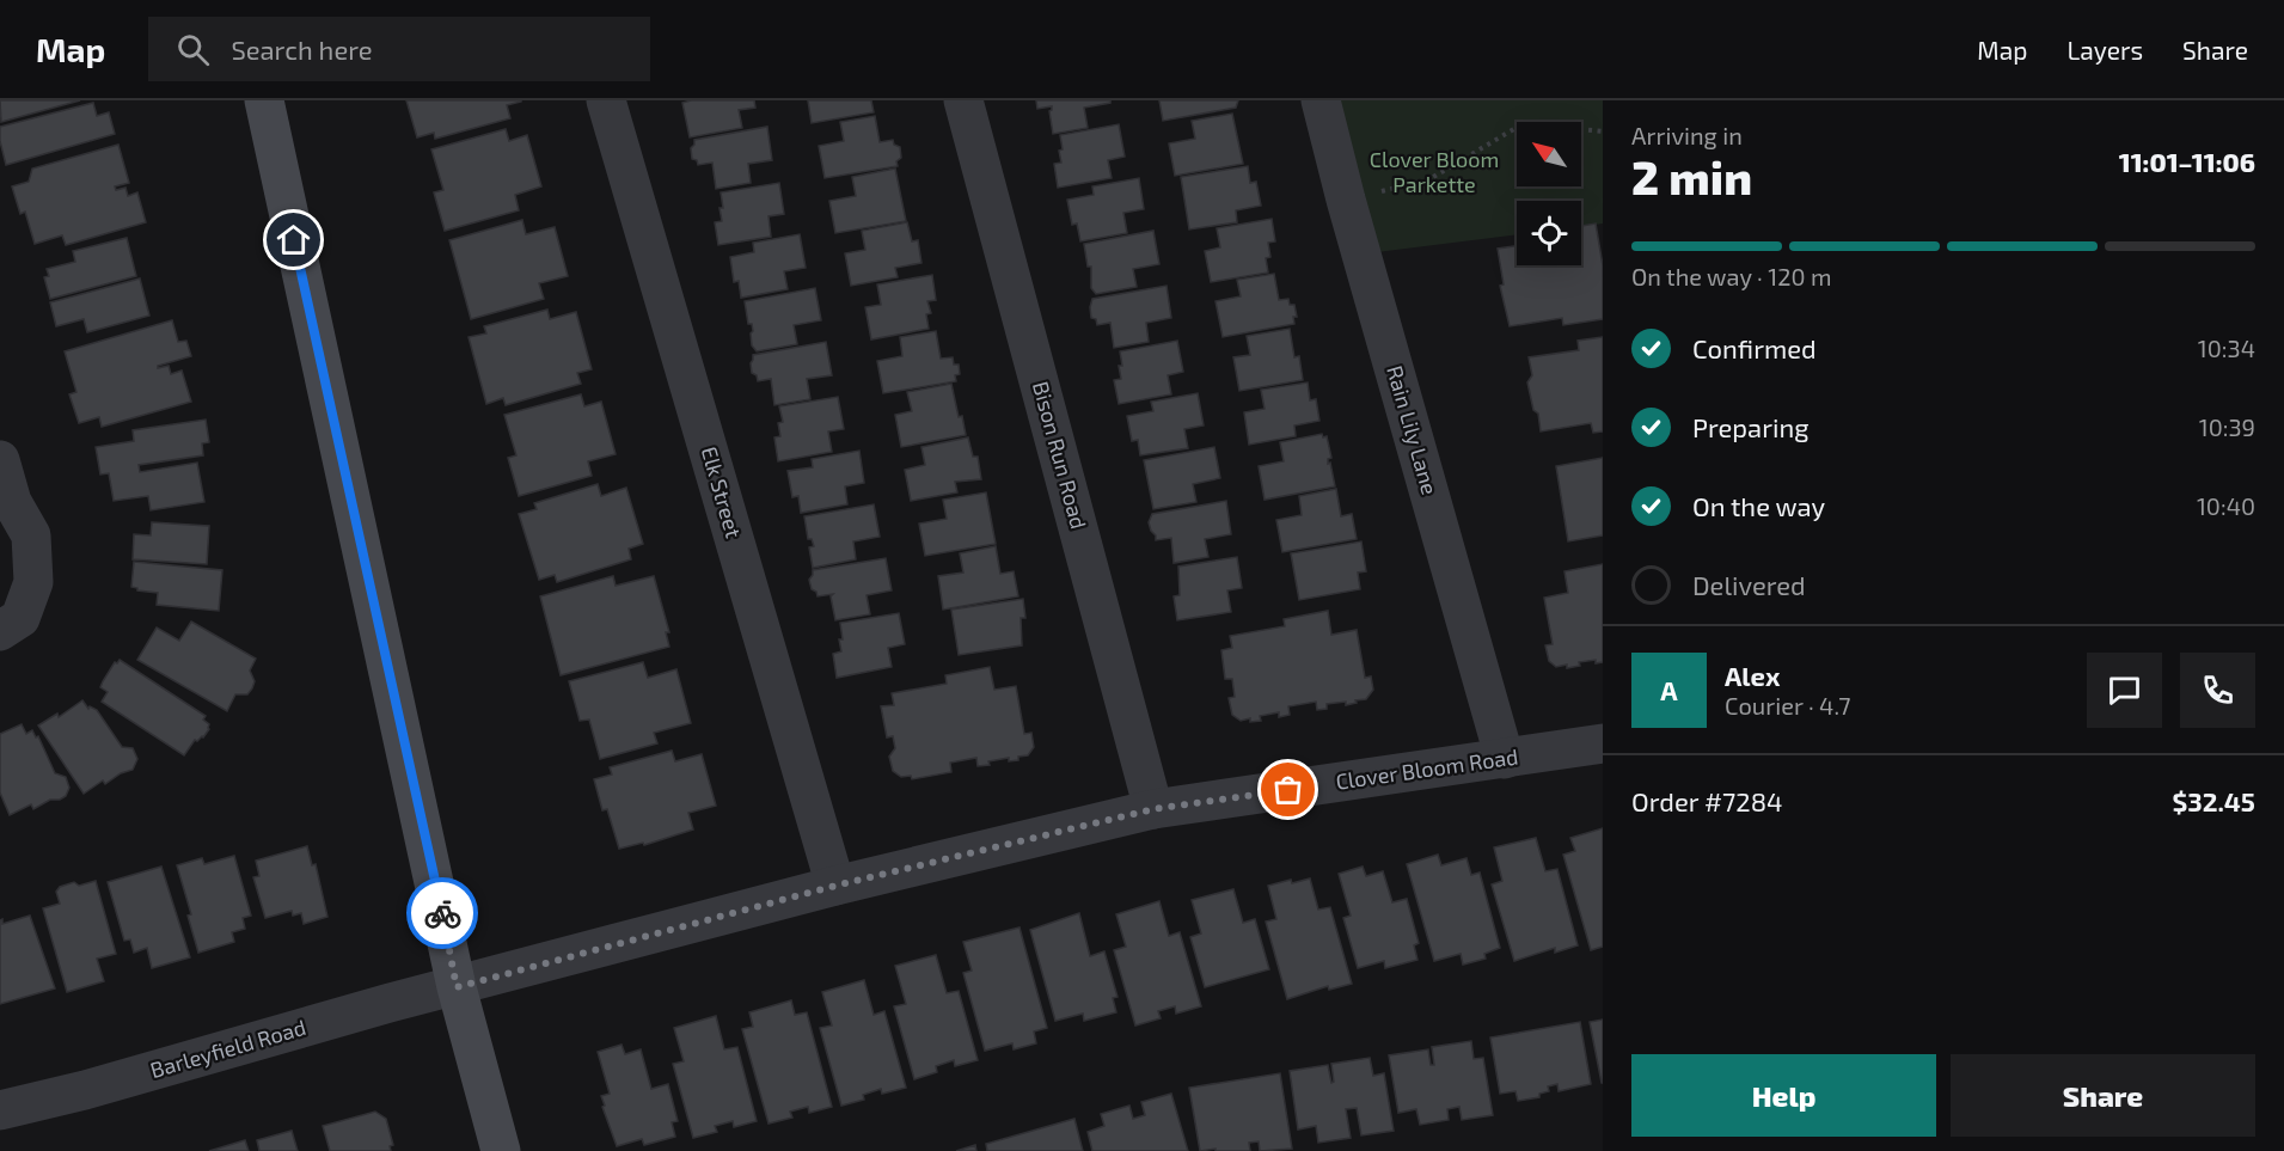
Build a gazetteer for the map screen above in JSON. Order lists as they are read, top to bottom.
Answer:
{
  "streets": {
    "street": [
      "Rain Lily Lane",
      "Bison Run Road",
      "Elk Street",
      "Clover Bloom Road",
      "Barleyfield Road"
    ]
  },
  "crossings": [
    ["Rain Lily Lane", "Clover Bloom Road"],
    ["Bison Run Road", "Clover Bloom Road"],
    ["Elk Street", "Clover Bloom Road"],
    ["Clover Bloom Road", "Barleyfield Road"]
  ],
  "parks": ["Clover Bloom Parkette"],
  "north": "top left",
  "page": {
    "header": "Map",
    "search": "Search here",
    "nav": ["Map", "Layers", "Share"],
    "heading": ["2 min", "Arriving in", "11:01–11:06"],
    "panel": [
      "Alex",
      "Courier · 4.7",
      "Order #7284",
      "$32.45"
    ],
    "bar": "On the way · 120 m",
    "list": [
      ["Confirmed", "10:34"],
      ["Preparing", "10:39"],
      ["On the way", "10:40"],
      "Delivered"
    ],
    "round": "A",
    "buttons": ["Help", "Share"]
  }
}
